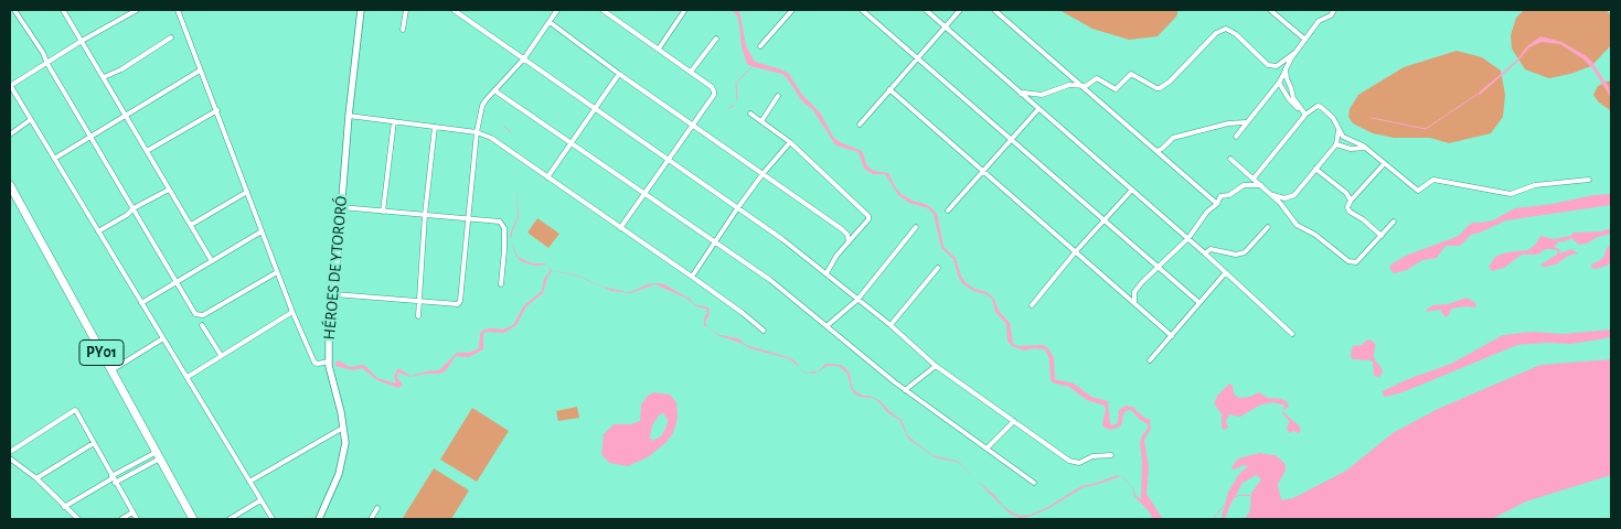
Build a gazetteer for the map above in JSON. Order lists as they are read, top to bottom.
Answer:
{
  "streets": {
    "highway": ["PY01"],
    "main road": ["HÉROES DE YTORORÓ"]
  }
}
